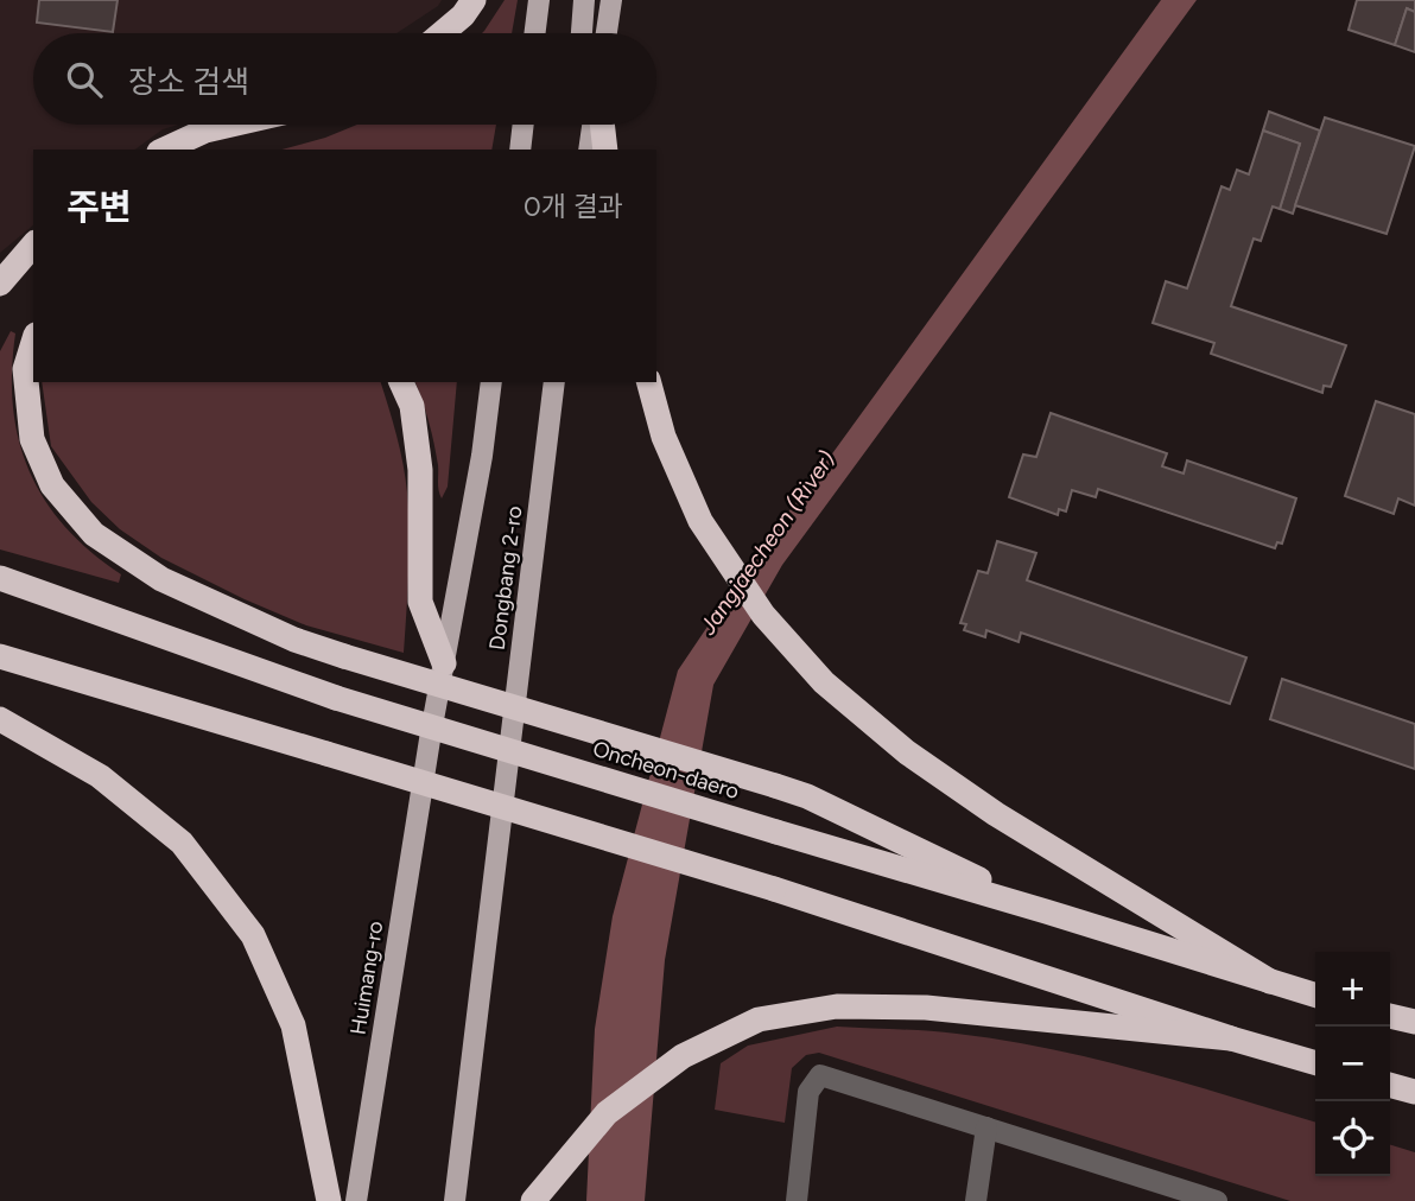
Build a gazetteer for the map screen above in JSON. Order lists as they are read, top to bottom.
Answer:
{
  "streets": {
    "highway": ["Oncheon-daero"],
    "main road": ["Dongbang 2-ro", "Huimang-ro"]
  },
  "crossings": [
    ["Dongbang 2-ro", "Huimang-ro"]
  ],
  "water": ["Jangjaecheon (River)"],
  "page": {
    "search": "장소 검색",
    "heading": ["주변", "0개 결과"],
    "map_buttons": ["+", "−"]
  }
}
